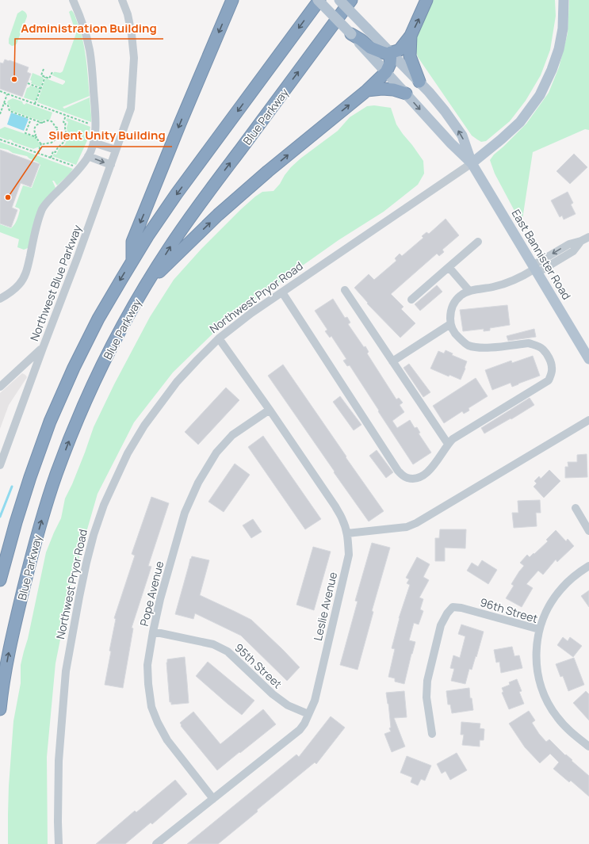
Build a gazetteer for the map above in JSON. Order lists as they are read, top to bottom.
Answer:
{
  "streets": {
    "highway": ["Blue Parkway"],
    "main road": ["East Bannister Road", "Northwest Pryor Road"],
    "street": [
      "Northwest Blue Parkway",
      "Pope Avenue",
      "Leslie Avenue",
      "96th Street",
      "95th Street"
    ]
  },
  "crossings": [
    ["East Bannister Road", "Northwest Pryor Road"],
    ["Northwest Pryor Road", "Leslie Avenue"],
    ["Pope Avenue", "Leslie Avenue"],
    ["Pope Avenue", "95th Street"],
    ["Leslie Avenue", "95th Street"]
  ],
  "places": ["Administration Building", "Silent Unity Building"]
}
